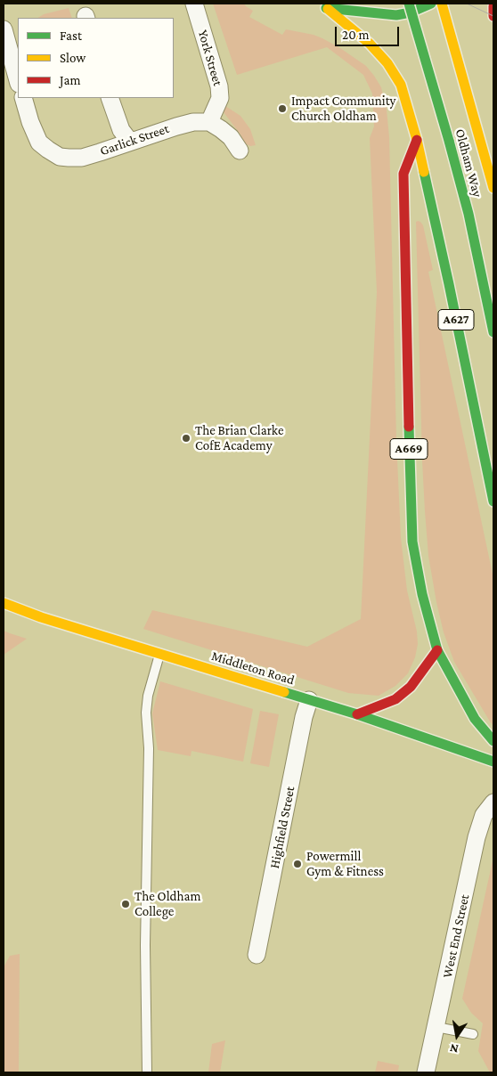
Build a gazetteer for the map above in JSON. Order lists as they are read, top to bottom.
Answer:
{
  "streets": {
    "main road": [
      "Oldham Way",
      "A627",
      "A669",
      "Middleton Road"
    ],
    "street": [
      "York Street",
      "Garlick Street",
      "Highfield Street",
      "West End Street"
    ]
  },
  "crossings": [
    ["York Street", "Garlick Street"],
    ["A627", "A669"],
    ["Middleton Road", "Highfield Street"]
  ],
  "places": [
    "Impact Community Church Oldham",
    "The Brian Clarke CofE Academy",
    "Powermill Gym & Fitness",
    "The Oldham College"
  ],
  "legend": ["Fast", "Slow", "Jam"],
  "scale_bar": "20 m",
  "north": "bottom"
}
